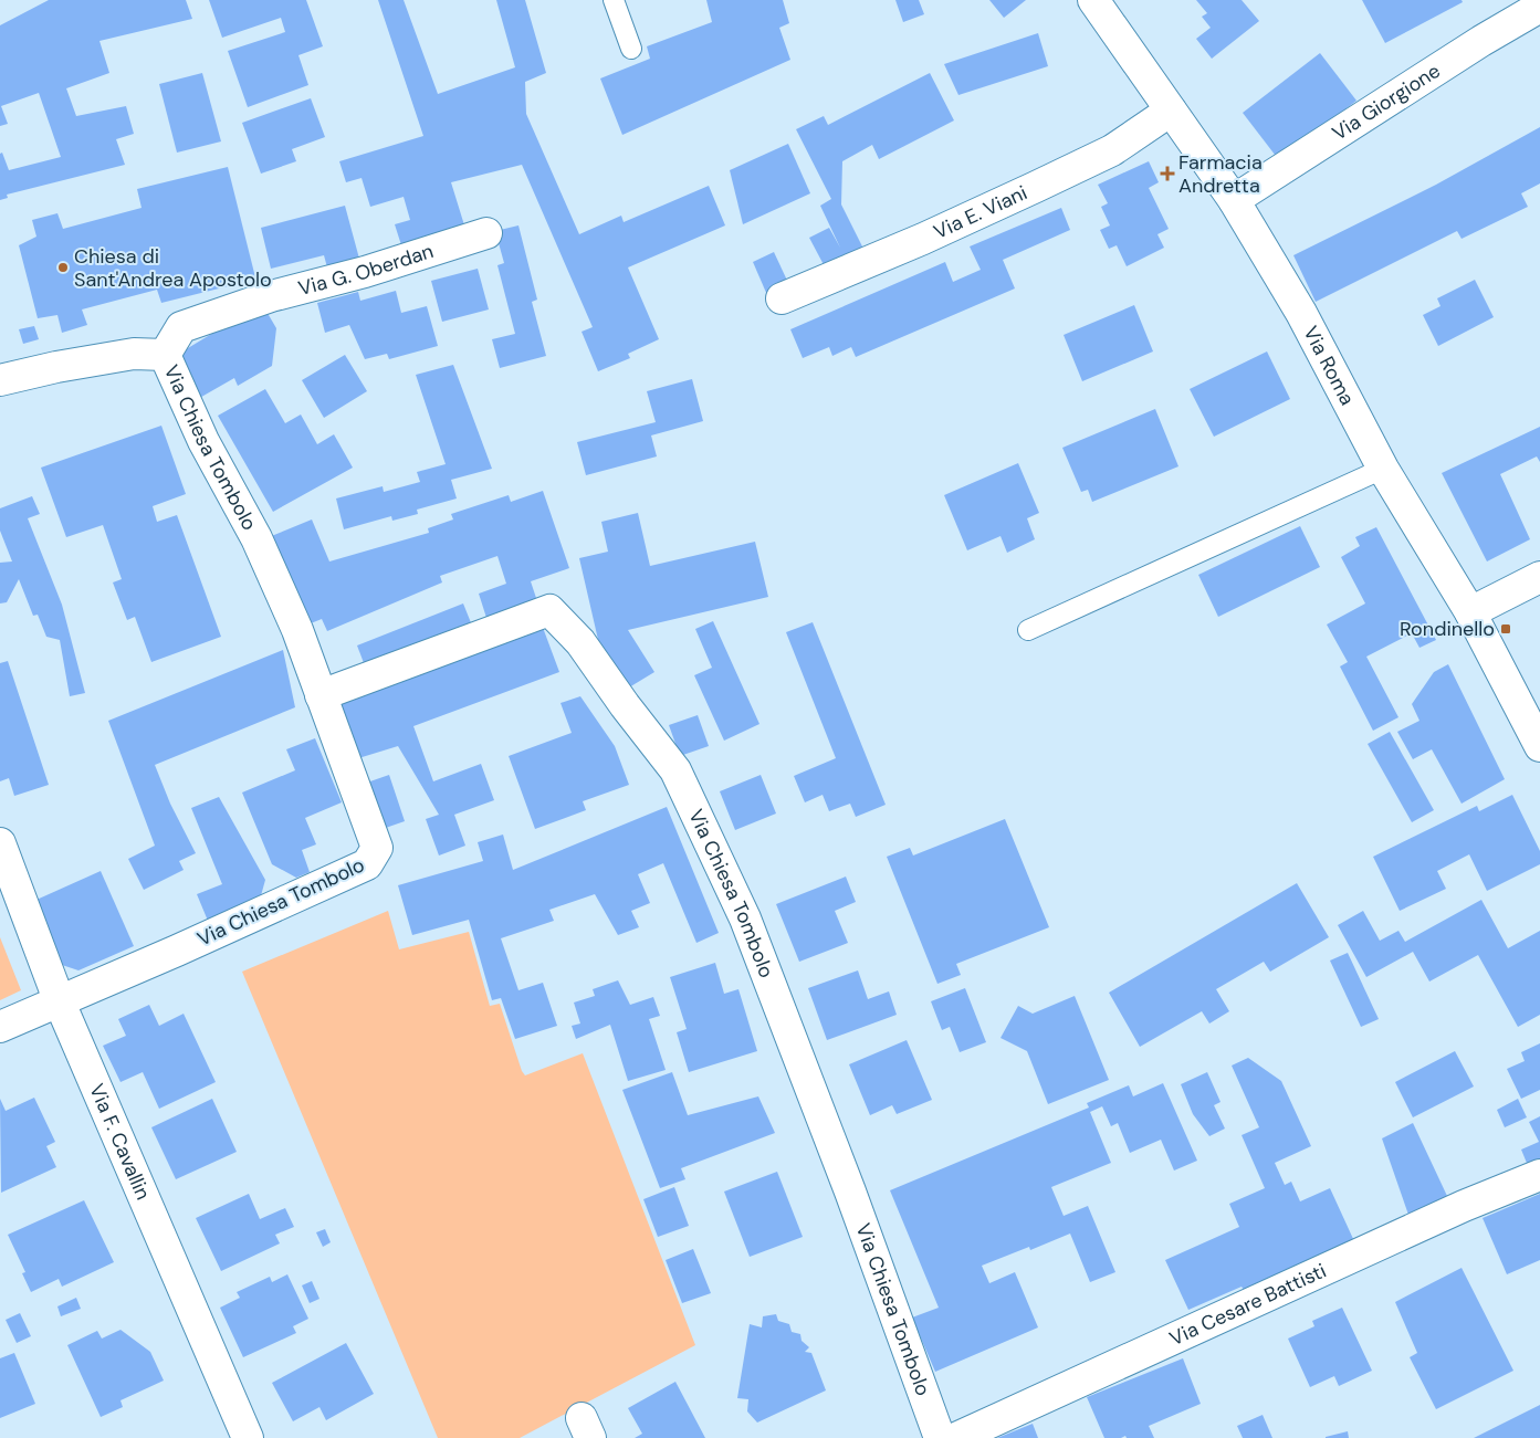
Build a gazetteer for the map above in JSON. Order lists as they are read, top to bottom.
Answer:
{
  "streets": {
    "street": [
      "Via Giorgione",
      "Via E. Viani",
      "Via G. Oberdan",
      "Via Roma",
      "Via Chiesa Tombolo",
      "Via F. Cavallin",
      "Via Cesare Battisti"
    ]
  },
  "crossings": [
    ["Via Giorgione", "Via Roma"],
    ["Via E. Viani", "Via Roma"],
    ["Via G. Oberdan", "Via Chiesa Tombolo"],
    ["Via Chiesa Tombolo", "Via F. Cavallin"]
  ],
  "places": {
    "health": ["Farmacia Andretta"],
    "other": ["Chiesa di Sant'Andrea Apostolo"],
    "transit": ["Rondinello"]
  }
}
